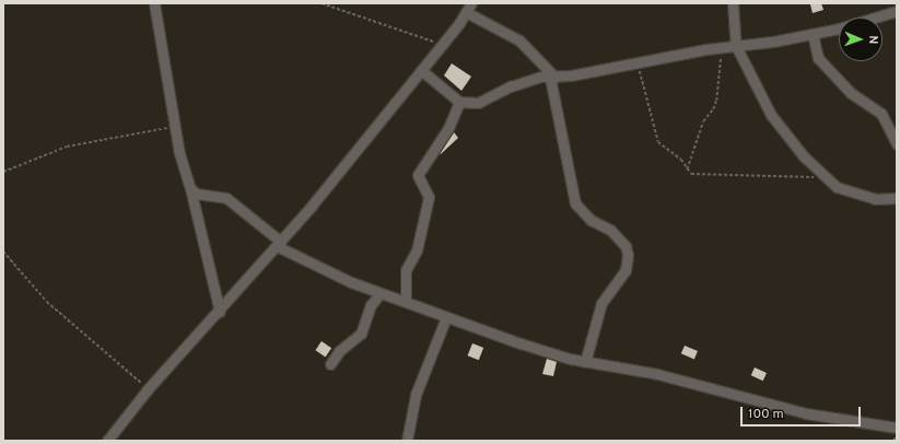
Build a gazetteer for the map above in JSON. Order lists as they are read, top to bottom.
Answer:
{
  "scale_bar": "100 m",
  "north": "right"
}
